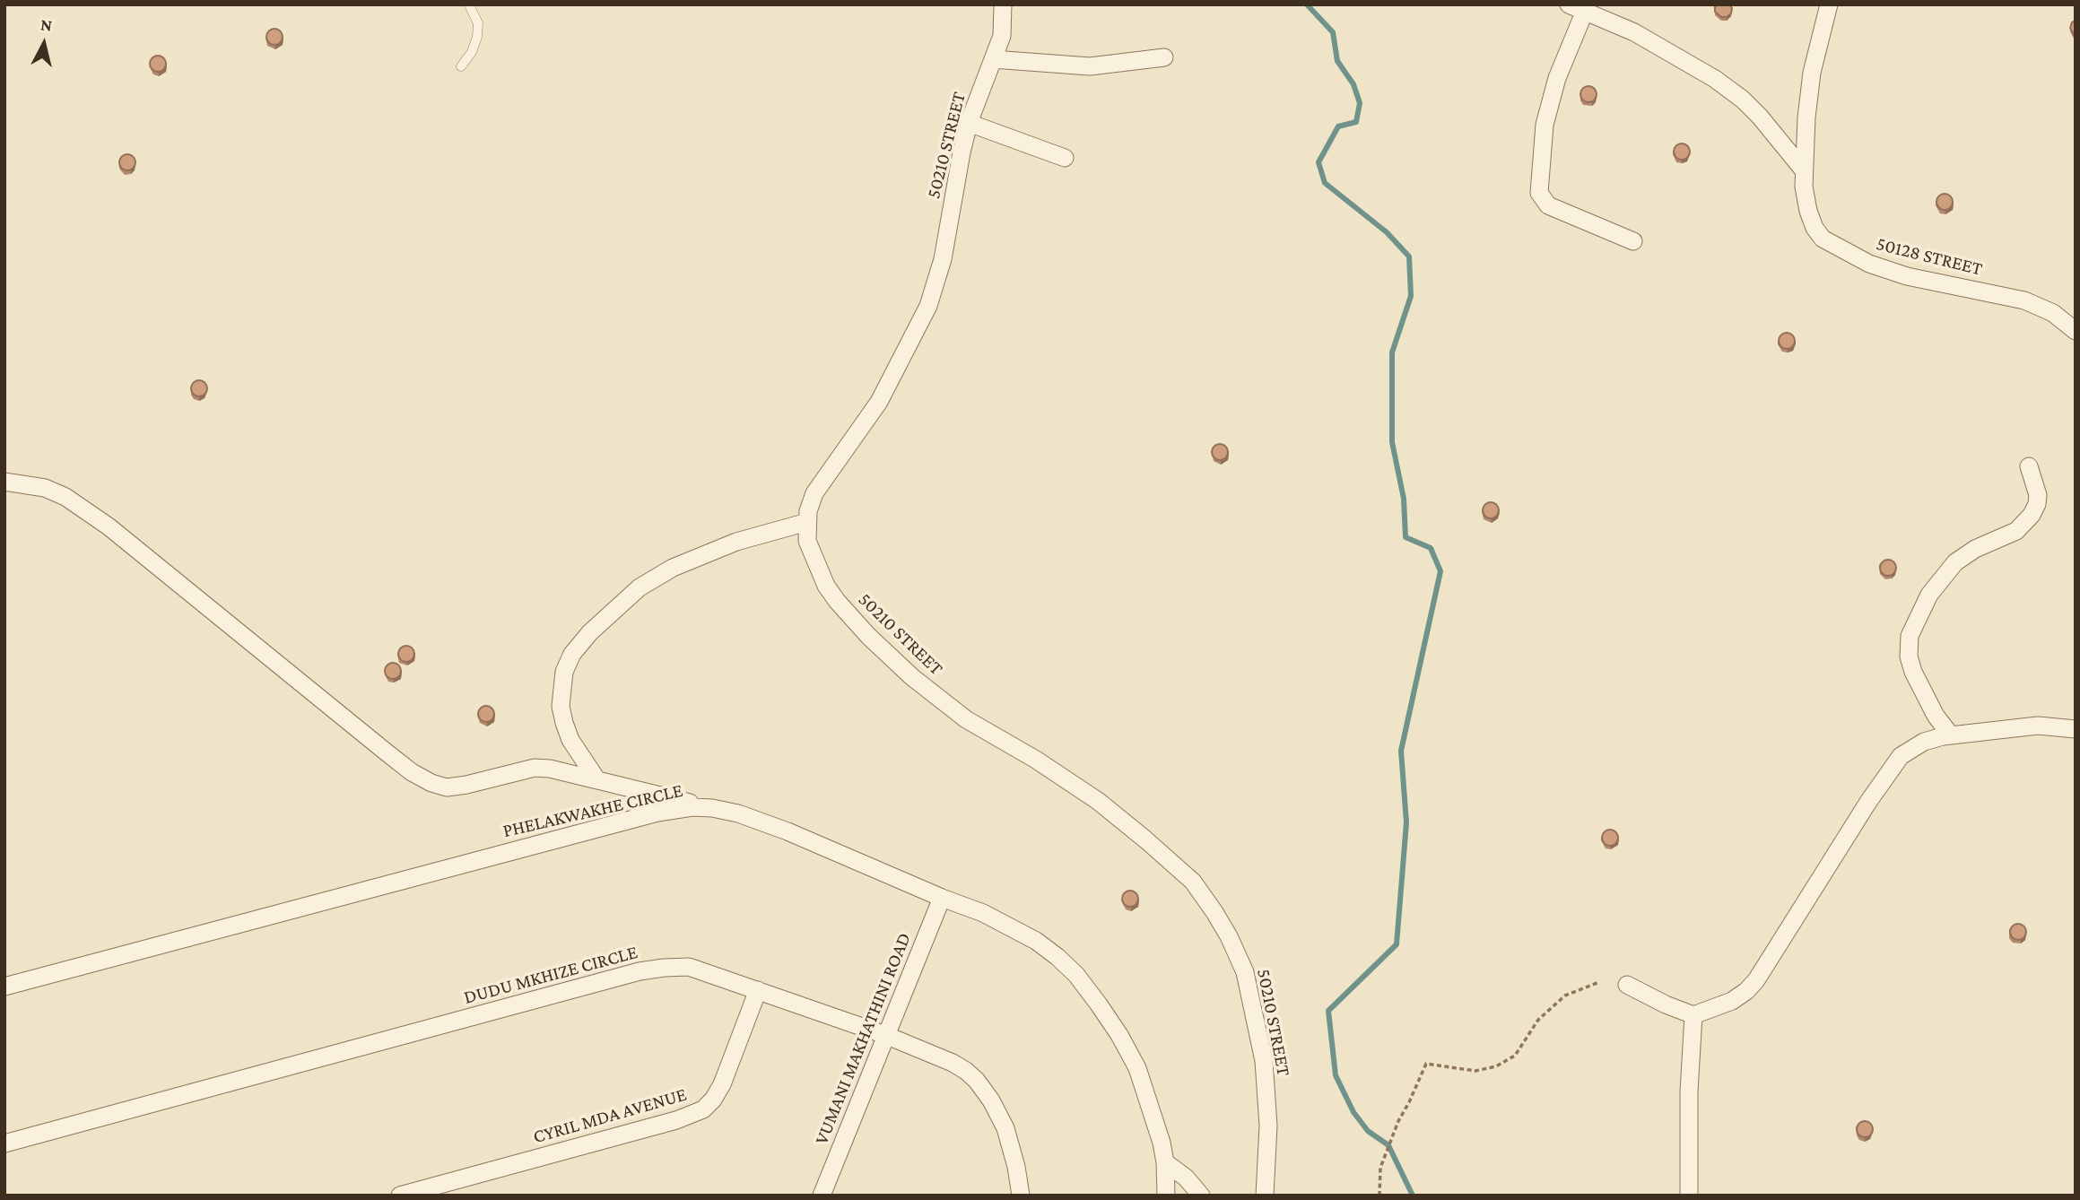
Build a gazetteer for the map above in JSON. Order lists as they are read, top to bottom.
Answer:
{
  "streets": {
    "street": [
      "50210 STREET",
      "50128 STREET",
      "PHELAKWAKHE CIRCLE",
      "DUDU MKHIZE CIRCLE",
      "VUMANI MAKHATHINI ROAD",
      "CYRIL MDA AVENUE"
    ]
  },
  "crossings": [
    ["PHELAKWAKHE CIRCLE", "VUMANI MAKHATHINI ROAD"],
    ["DUDU MKHIZE CIRCLE", "VUMANI MAKHATHINI ROAD"],
    ["DUDU MKHIZE CIRCLE", "CYRIL MDA AVENUE"]
  ],
  "north": "top"
}
